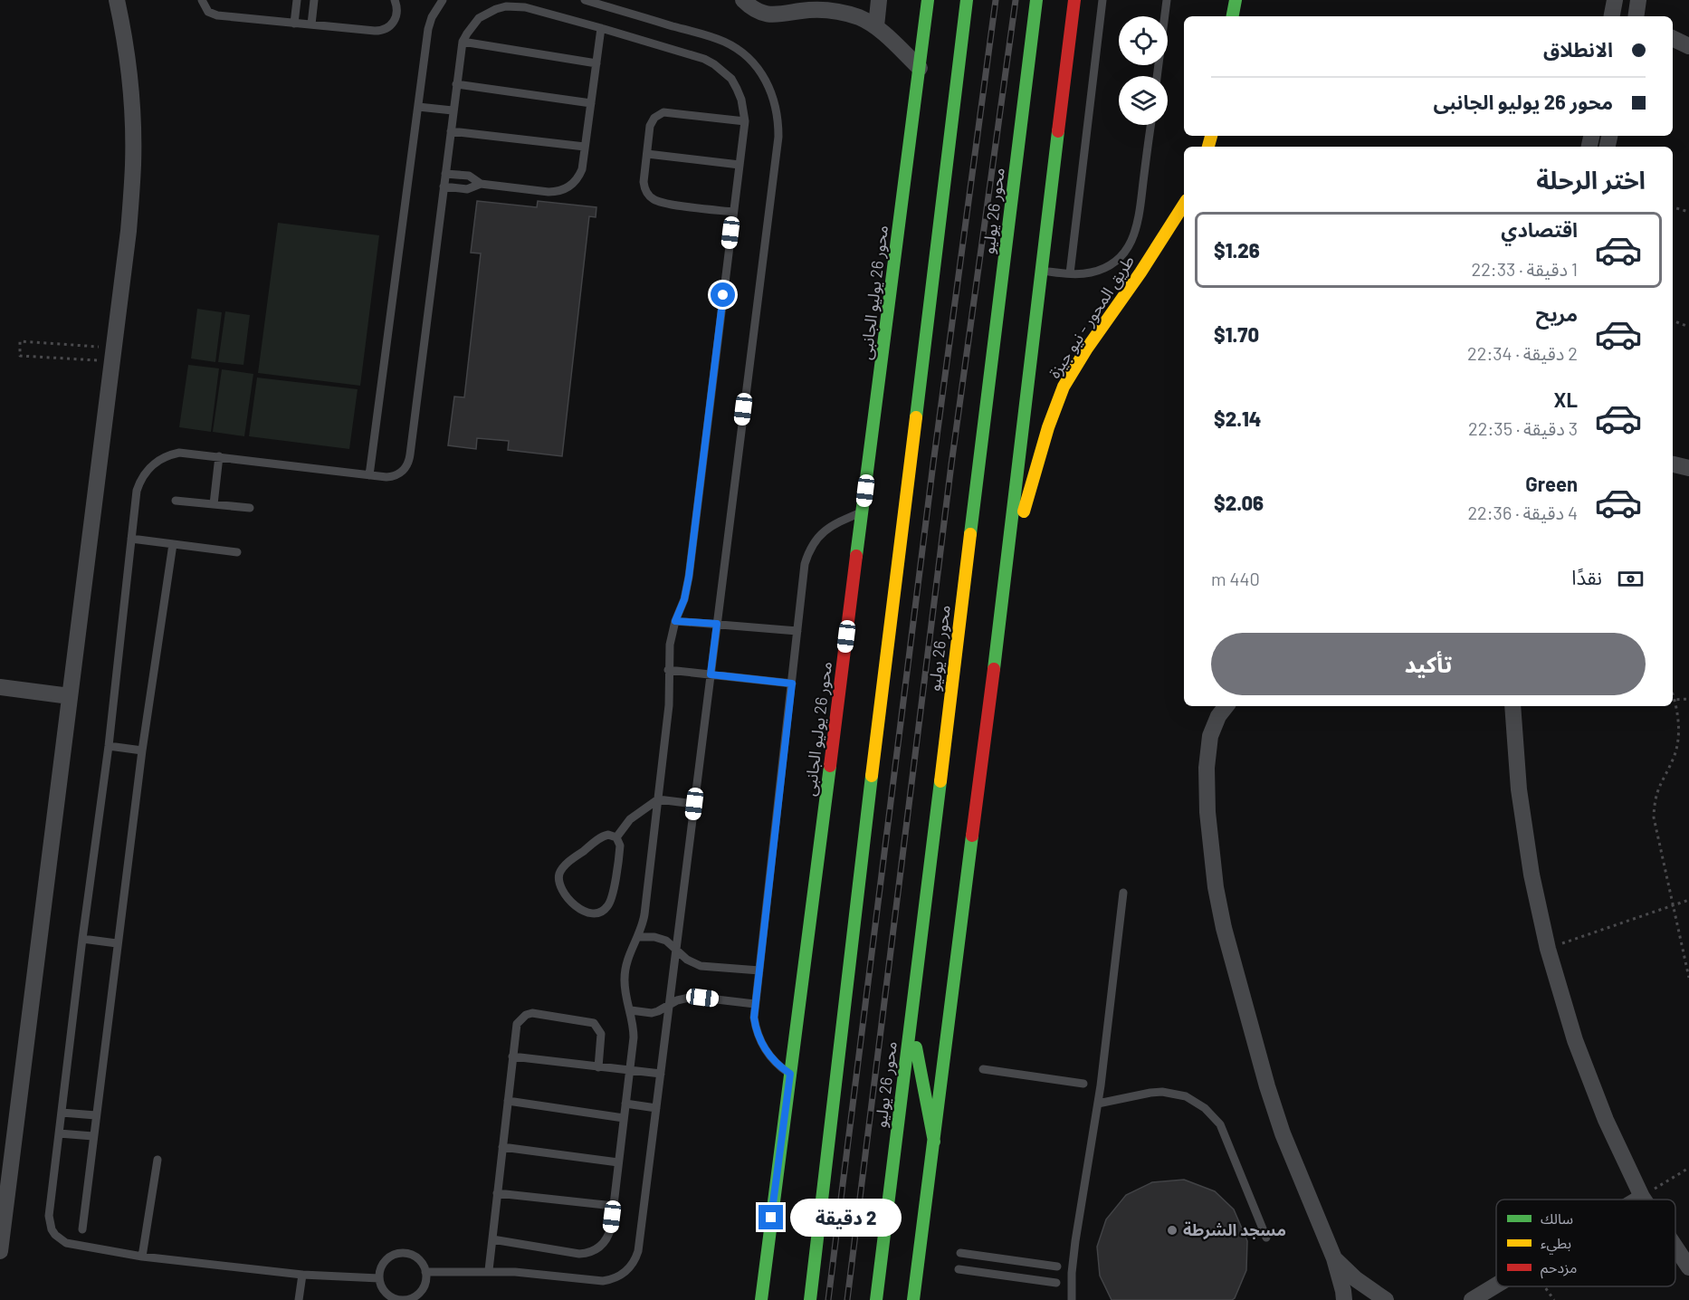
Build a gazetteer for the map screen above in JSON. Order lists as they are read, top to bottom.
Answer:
{
  "streets": {
    "main road": ["محور 26 يوليو", "محور 26 يوليو الجانبى", "طريق المحور - نيو جيزة"]
  },
  "places": ["مسجد الشرطة"],
  "legend": ["سالك", "بطيء", "مزدحم"],
  "page": {
    "banner": ["الانطلاق", "محور 26 يوليو الجانبى"],
    "heading": "اختر الرحلة",
    "list": [
      {
        "name": "اقتصادي",
        "note": "1 دقيقة · 22:33",
        "value": "$1.26"
      },
      {
        "name": "مريح",
        "note": "2 دقيقة · 22:34",
        "value": "$1.70"
      },
      {
        "name": "XL",
        "note": "3 دقيقة · 22:35",
        "value": "$2.14"
      },
      {
        "name": "Green",
        "note": "4 دقيقة · 22:36",
        "value": "$2.06"
      }
    ],
    "pay": ["نقدًا", "440 m"],
    "buttons": "تأكيد",
    "bubble": "2 دقيقة"
  }
}
